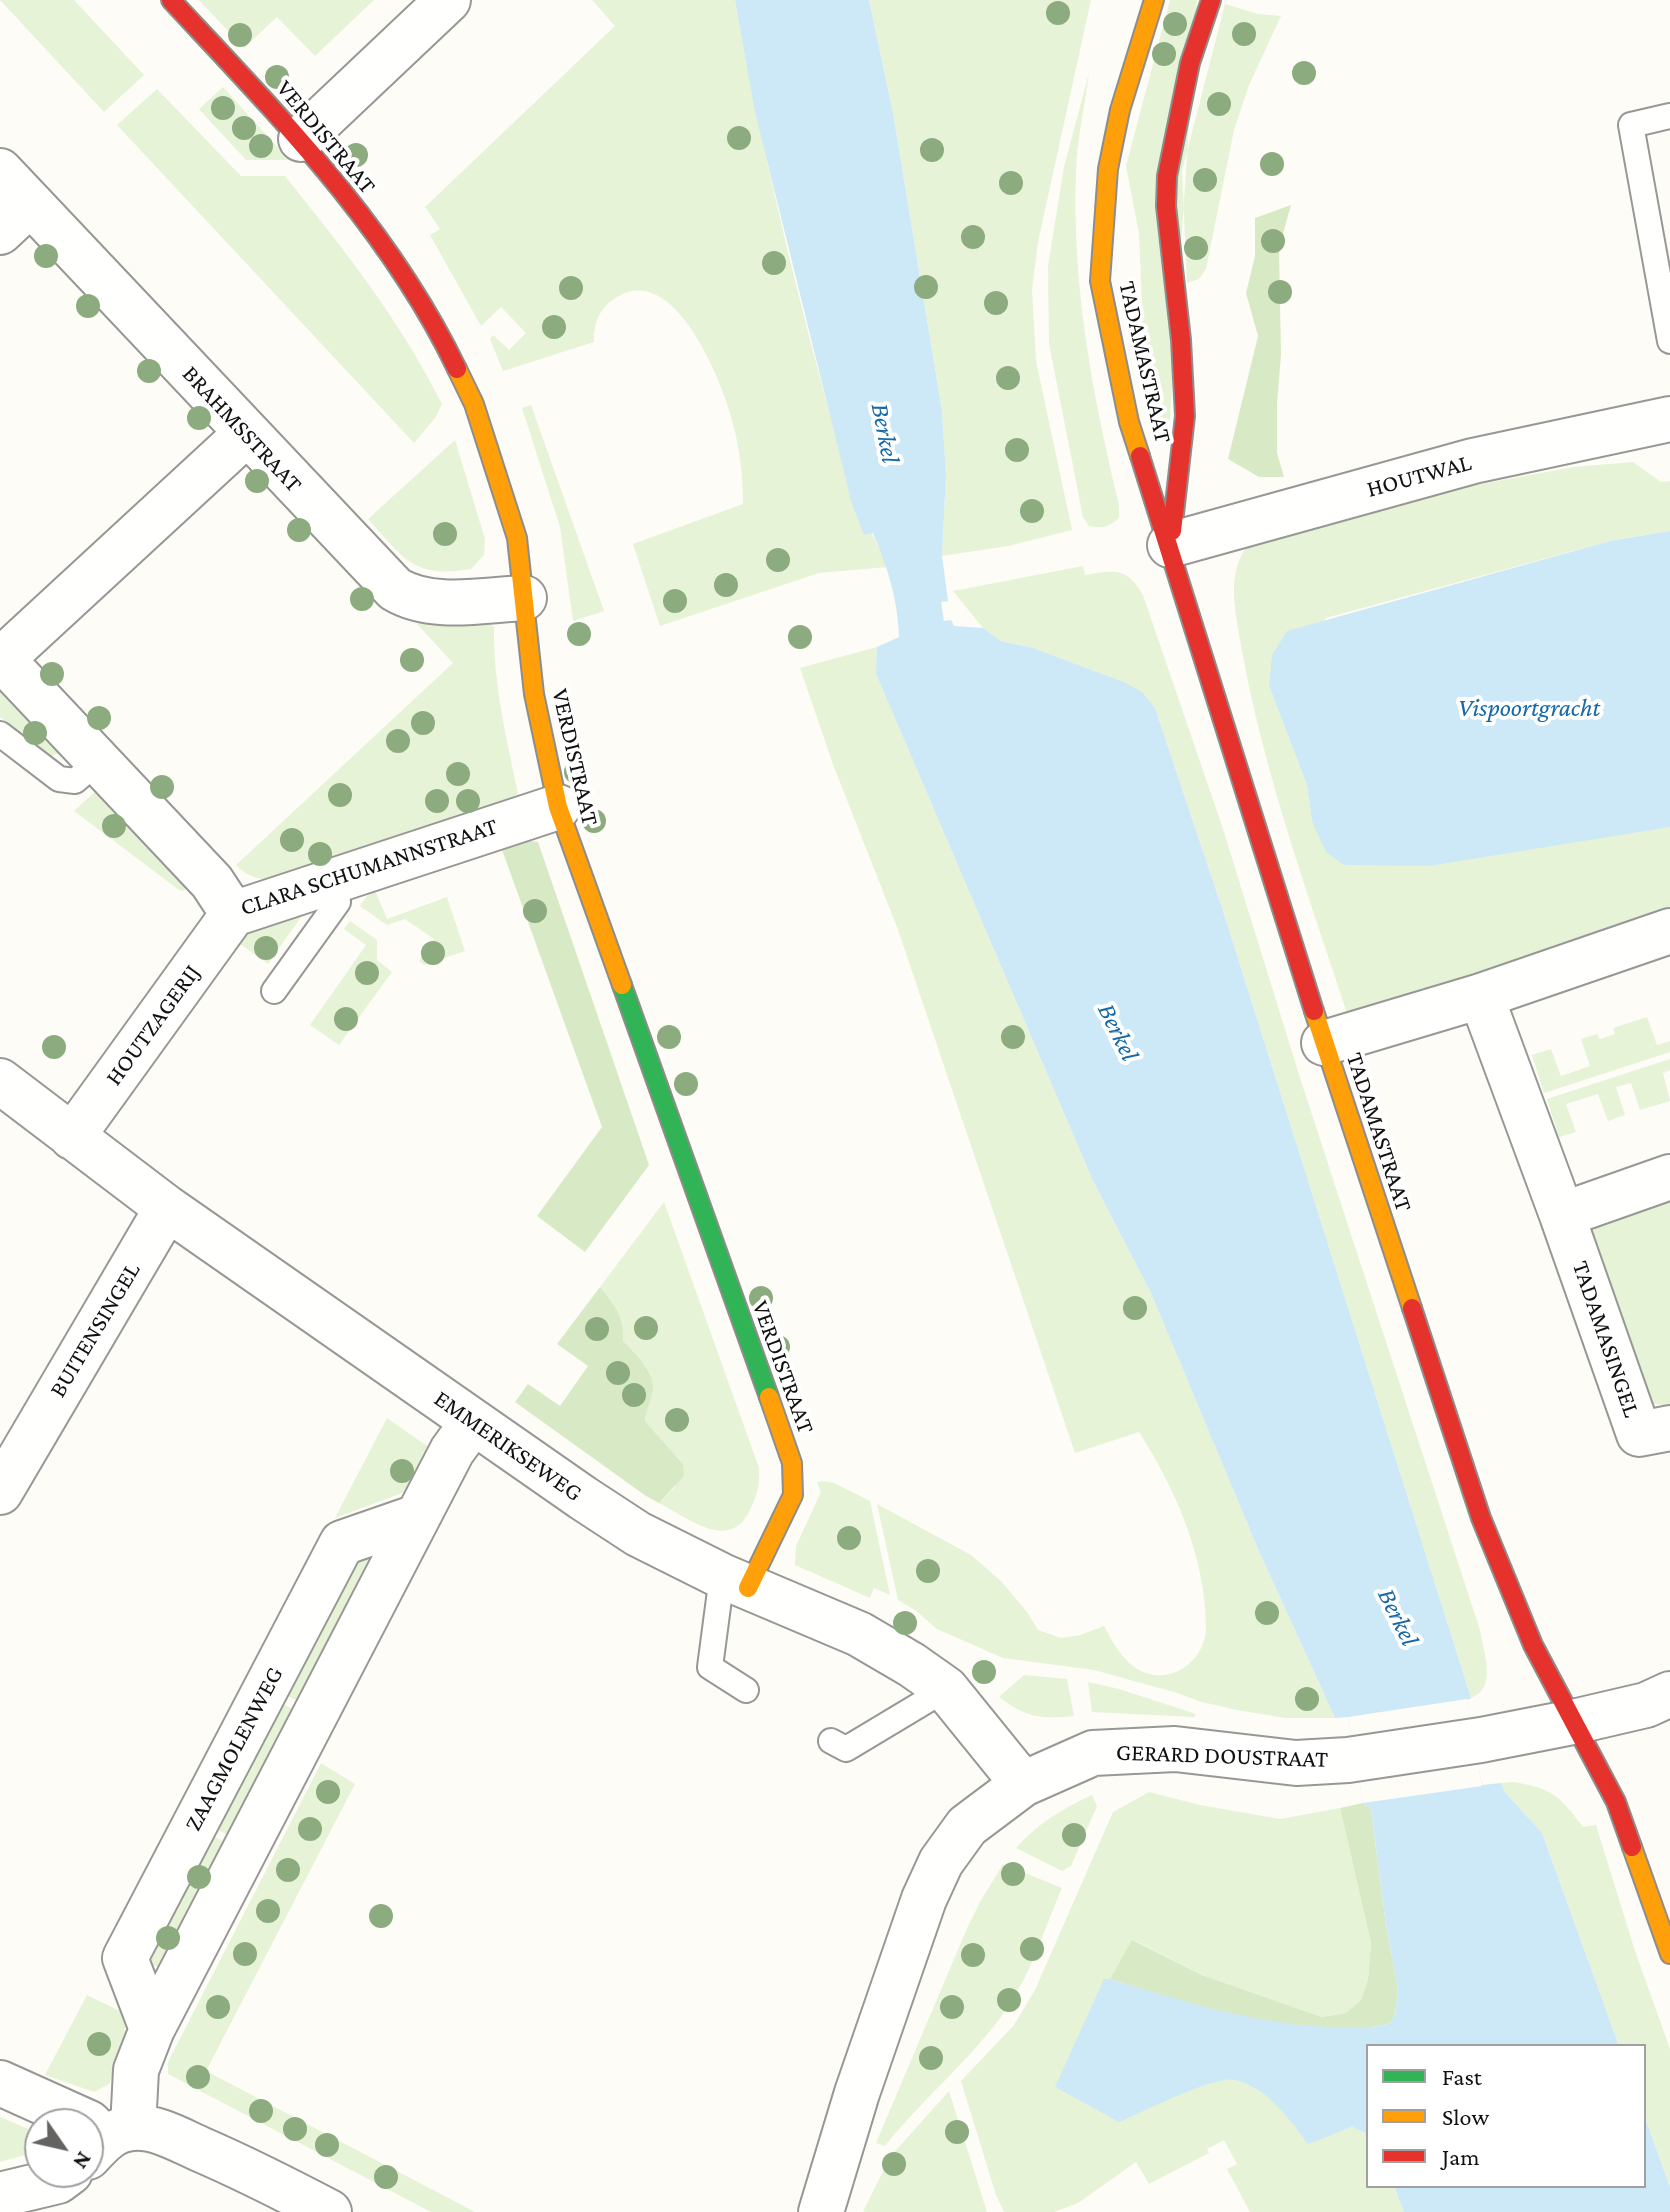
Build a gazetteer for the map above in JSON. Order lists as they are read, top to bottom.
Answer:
{
  "streets": {
    "street": [
      "VERDISTRAAT",
      "TADAMASTRAAT",
      "BRAHMSSTRAAT",
      "HOUTWAL",
      "CLARA SCHUMANNSTRAAT",
      "HOUTZAGERIJ",
      "BUITENSINGEL",
      "TADAMASINGEL",
      "EMMERIKSEWEG",
      "GERARD DOUSTRAAT"
    ]
  },
  "crossings": [
    ["VERDISTRAAT", "BRAHMSSTRAAT"],
    ["VERDISTRAAT", "CLARA SCHUMANNSTRAAT"],
    ["VERDISTRAAT", "EMMERIKSEWEG"],
    ["TADAMASTRAAT", "HOUTWAL"],
    ["TADAMASTRAAT", "GERARD DOUSTRAAT"],
    ["BRAHMSSTRAAT", "CLARA SCHUMANNSTRAAT"],
    ["CLARA SCHUMANNSTRAAT", "HOUTZAGERIJ"],
    ["HOUTZAGERIJ", "EMMERIKSEWEG"],
    ["BUITENSINGEL", "EMMERIKSEWEG"],
    ["EMMERIKSEWEG", "GERARD DOUSTRAAT"]
  ],
  "water": ["Berkel", "Vispoortgracht"],
  "legend": ["Fast", "Slow", "Jam"],
  "north": "bottom right"
}
